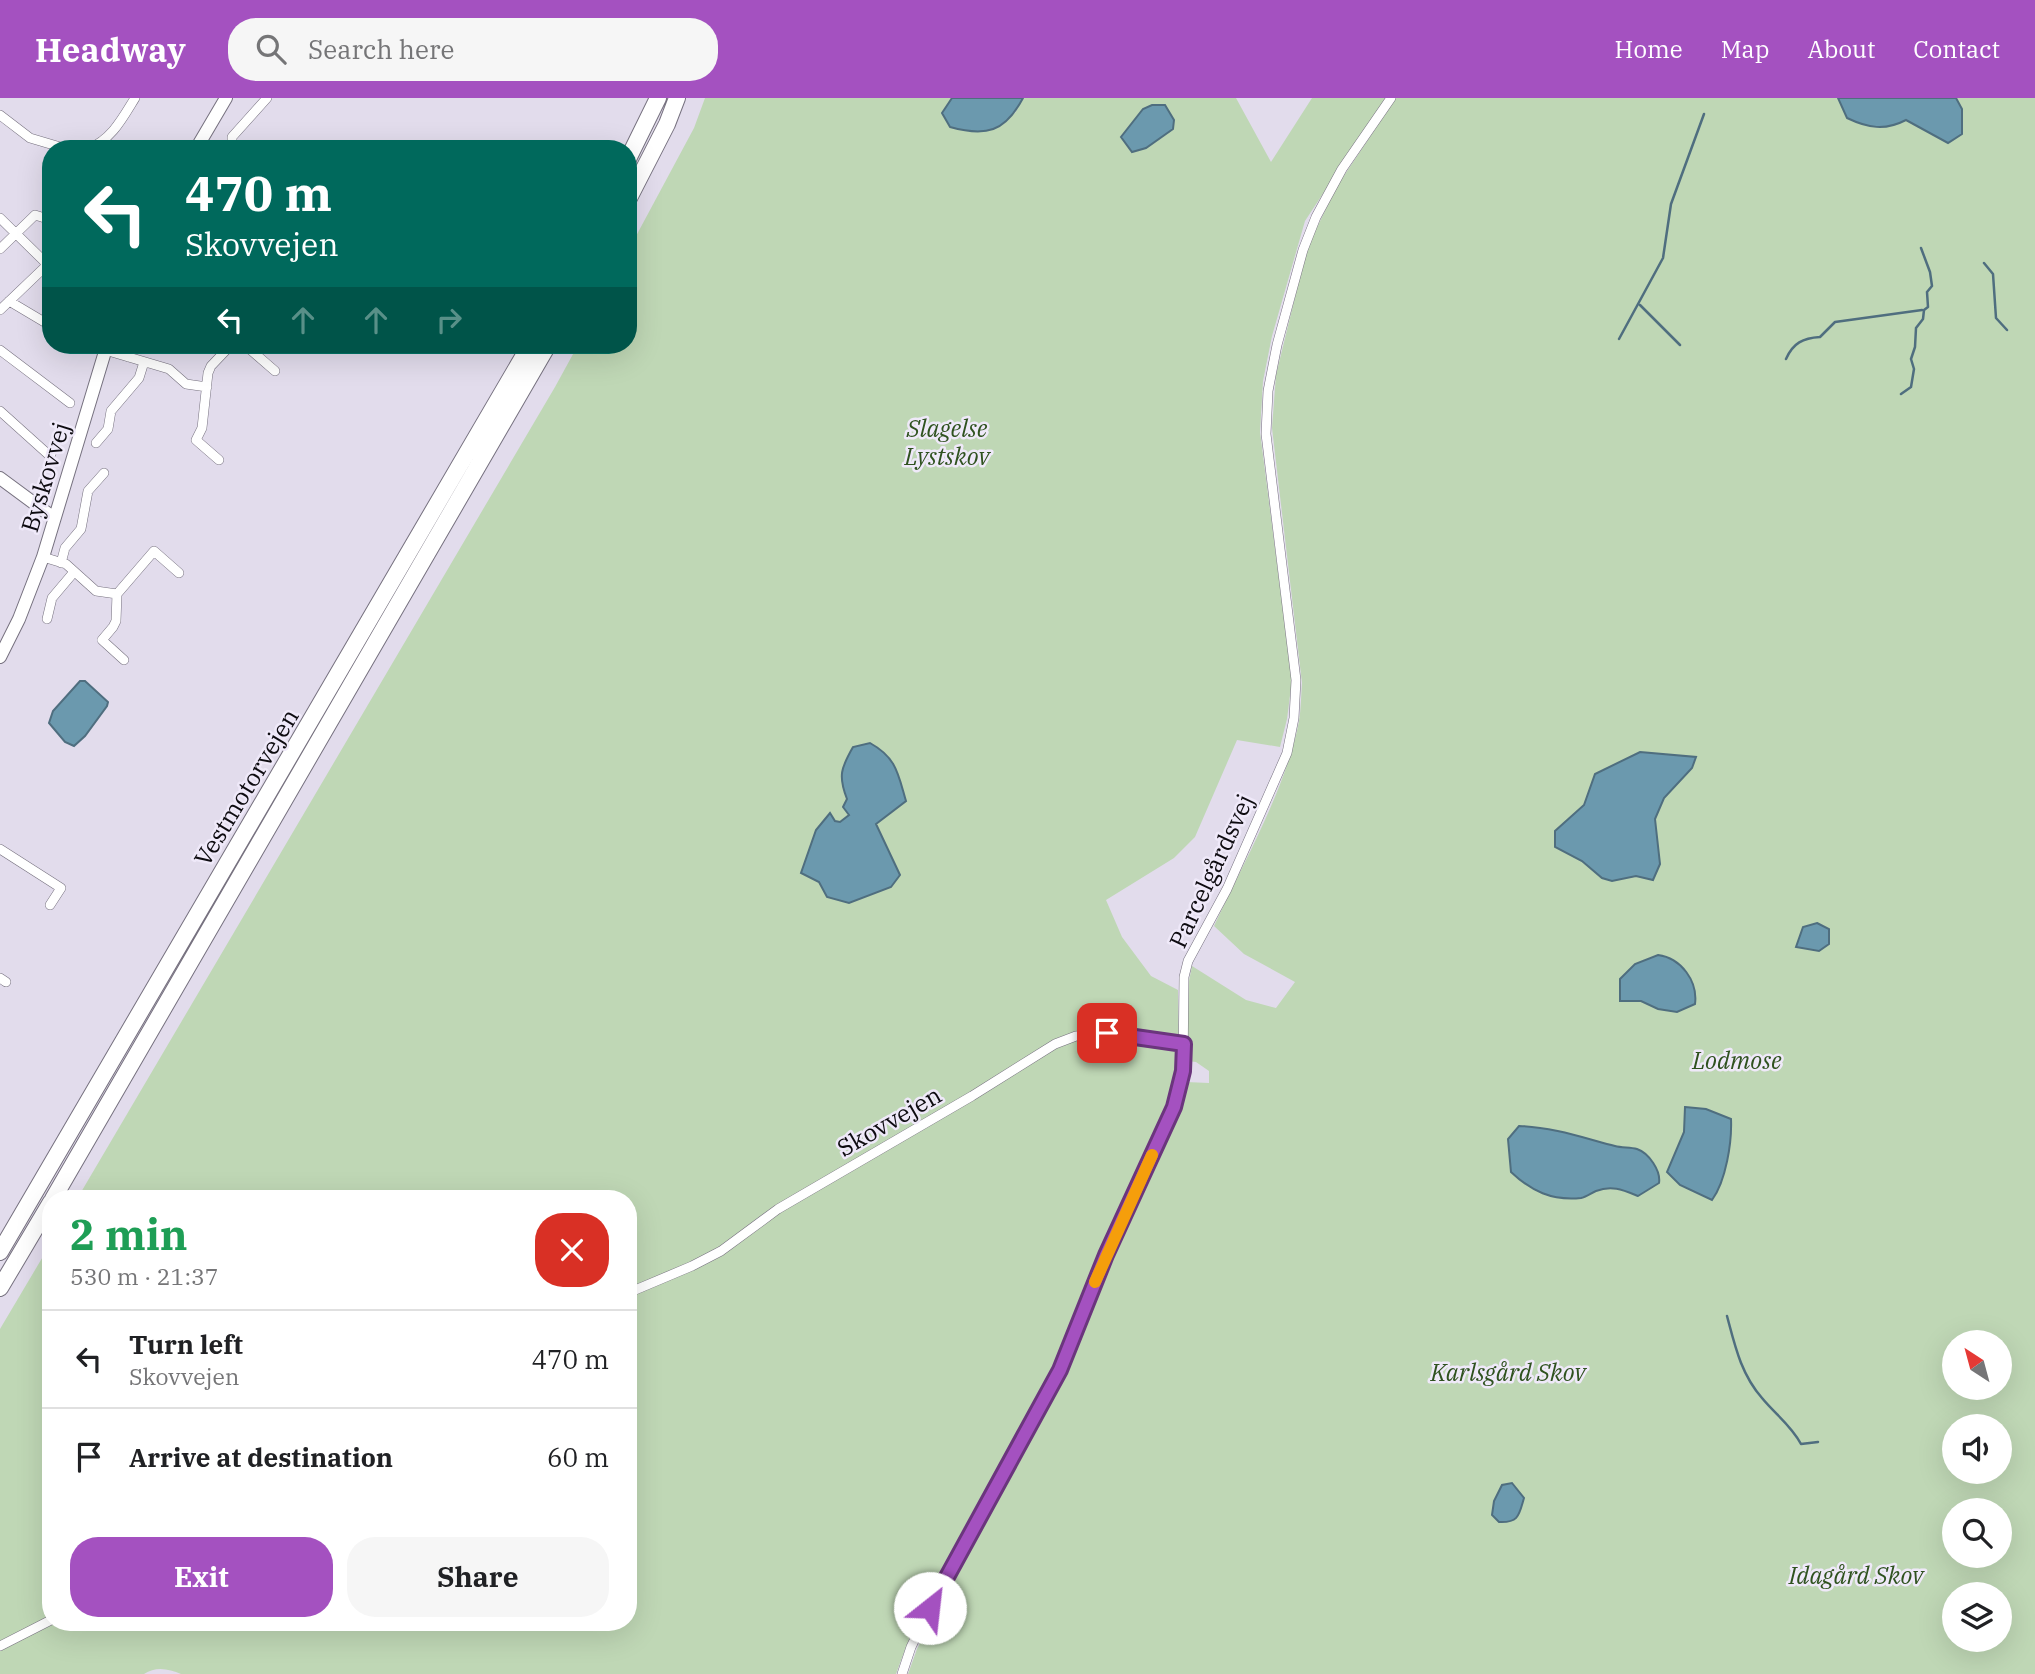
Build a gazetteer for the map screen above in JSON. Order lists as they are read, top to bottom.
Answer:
{
  "streets": {
    "highway": ["Vestmotorvejen"],
    "main road": ["Byskovvej"],
    "street": ["Parcelgårdsvej", "Skovvejen"]
  },
  "crossings": [
    ["Parcelgårdsvej", "Skovvejen"]
  ],
  "parks": [
    "Slagelse Lystskov",
    "Lodmose",
    "Karlsgård Skov",
    "Idagård Skov"
  ],
  "north": "top left",
  "page": {
    "header": "Headway",
    "search": "Search here",
    "nav": [
      "Home",
      "Map",
      "About",
      "Contact"
    ],
    "turn": ["470 m", "Skovvejen"],
    "heading": ["2 min", "530 m · 21:37"],
    "list": [
      {
        "name": "Turn left",
        "note": "Skovvejen",
        "value": "470 m"
      },
      {
        "name": "Arrive at destination",
        "value": "60 m"
      }
    ],
    "buttons": ["Exit", "Share"]
  }
}
